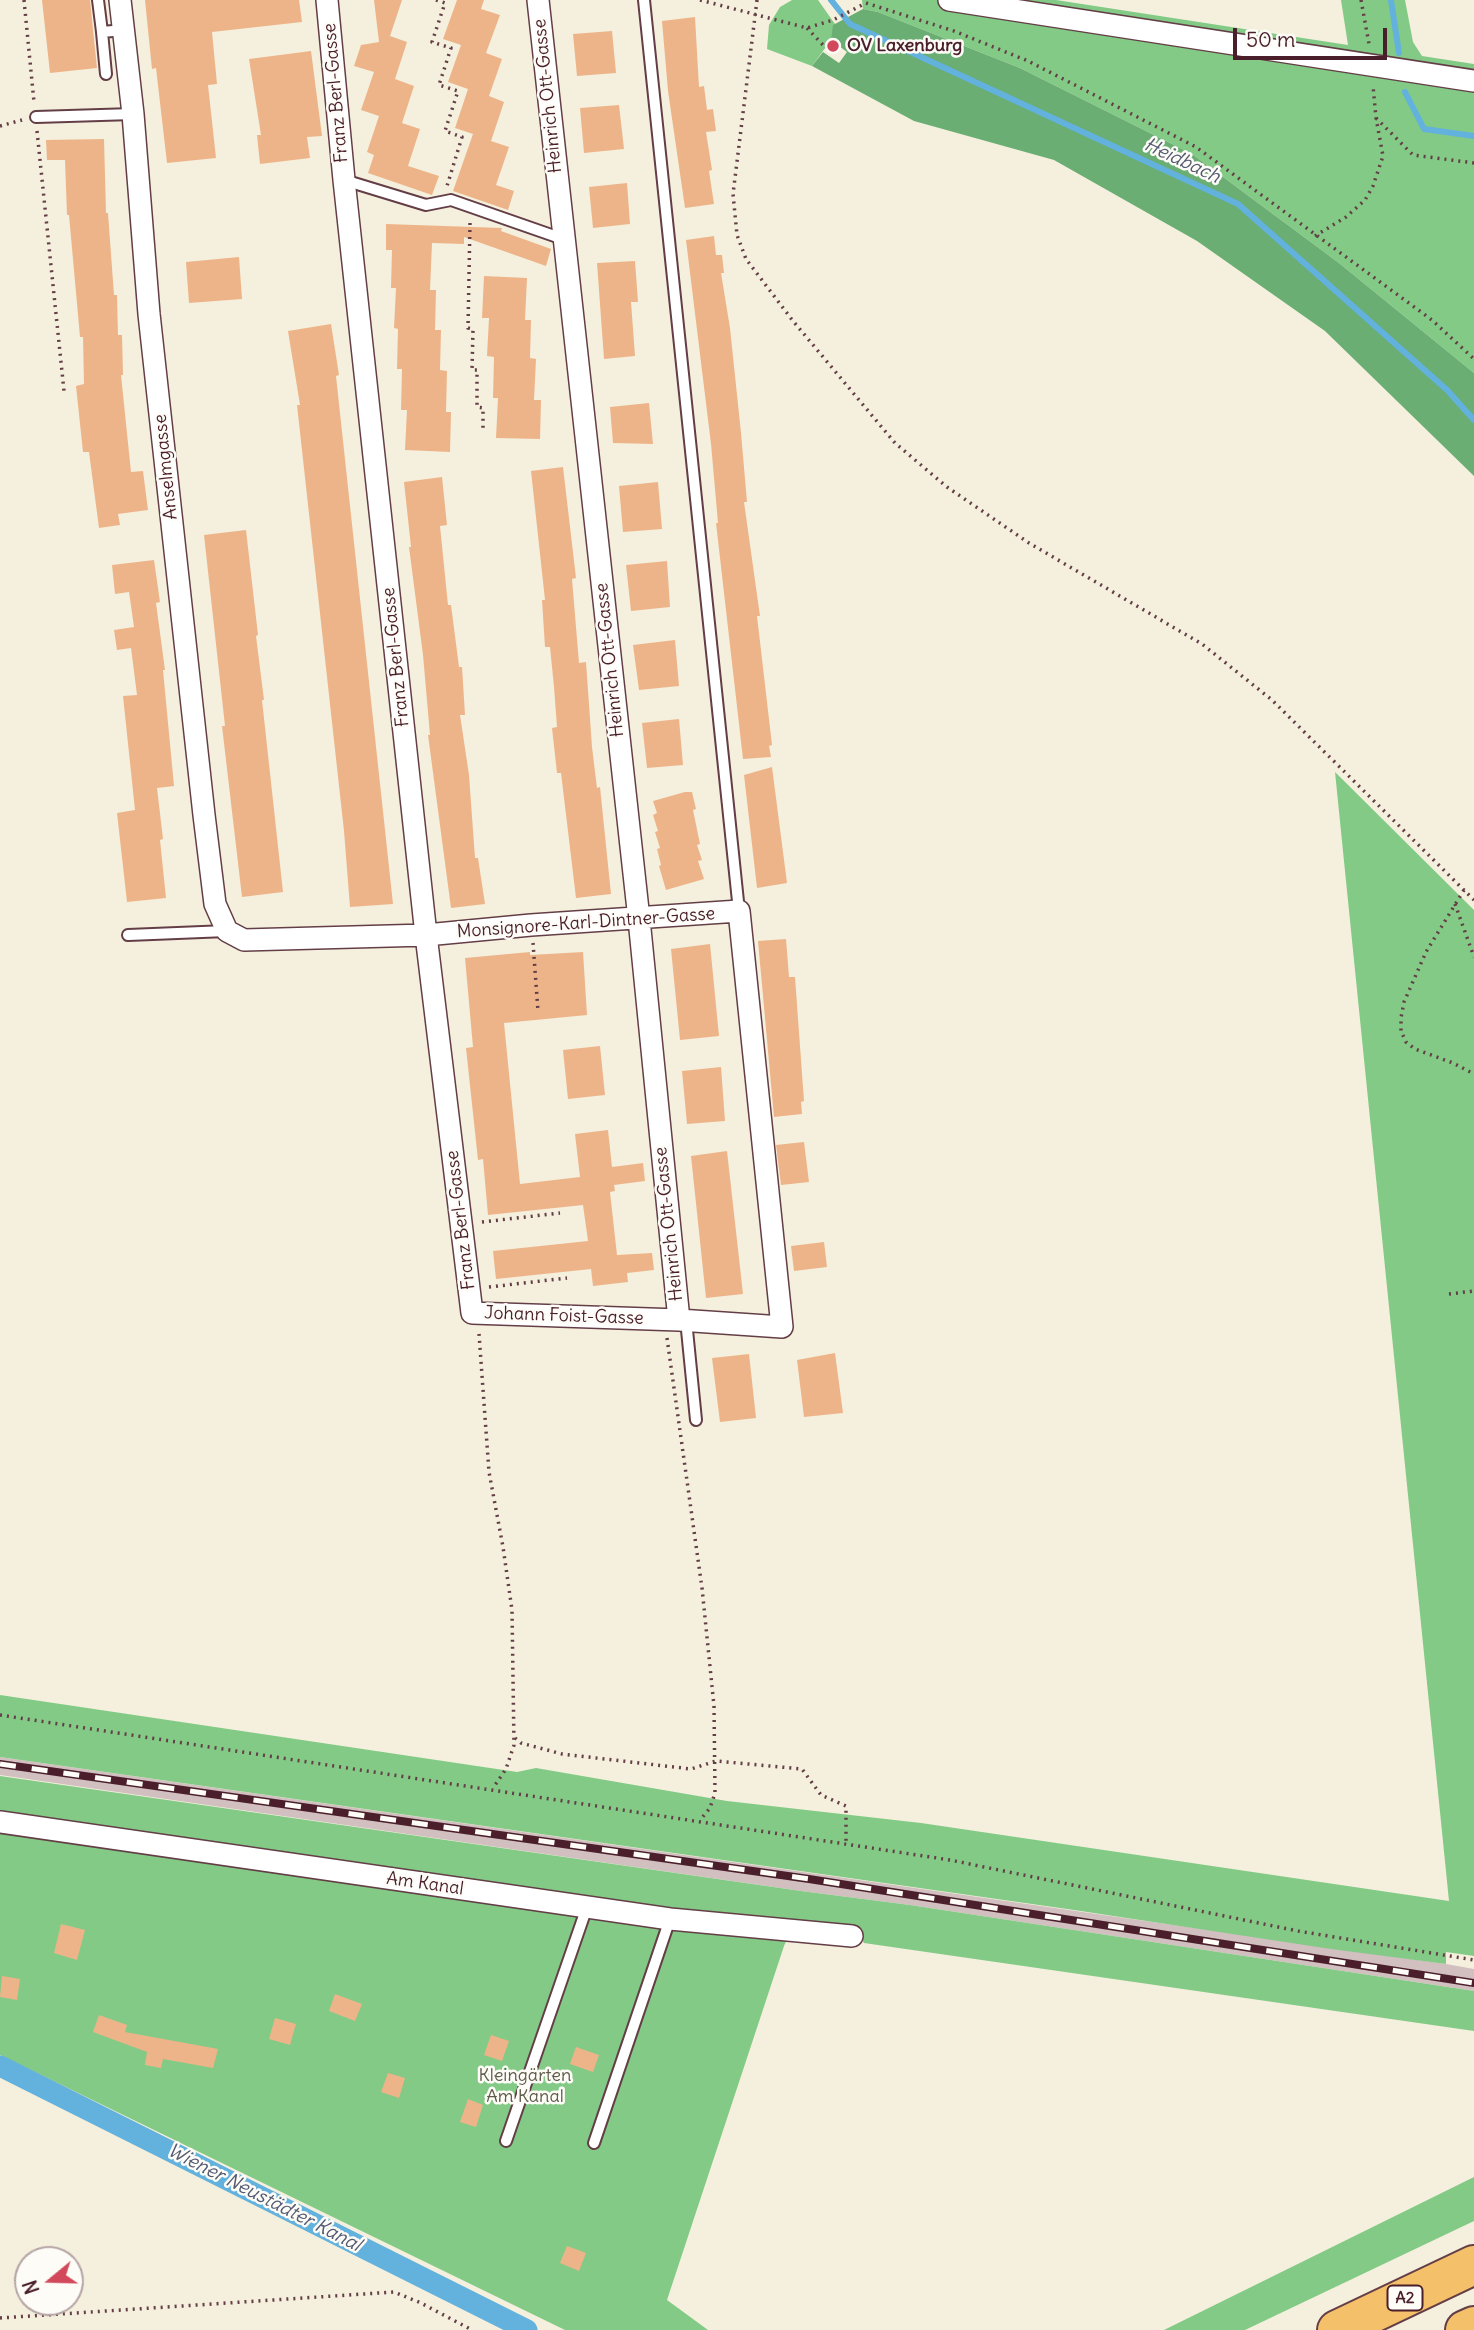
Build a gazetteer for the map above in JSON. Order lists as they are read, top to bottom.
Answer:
{
  "streets": {
    "highway": ["A2"],
    "street": [
      "Franz Berl-Gasse",
      "Heinrich Ott-Gasse",
      "Anselmgasse",
      "Monsignore-Karl-Dintner-Gasse",
      "Johann Foist-Gasse",
      "Am Kanal"
    ]
  },
  "crossings": [
    ["Franz Berl-Gasse", "Monsignore-Karl-Dintner-Gasse"],
    ["Franz Berl-Gasse", "Johann Foist-Gasse"],
    ["Heinrich Ott-Gasse", "Monsignore-Karl-Dintner-Gasse"],
    ["Heinrich Ott-Gasse", "Johann Foist-Gasse"],
    ["Anselmgasse", "Monsignore-Karl-Dintner-Gasse"],
    ["Monsignore-Karl-Dintner-Gasse", "Johann Foist-Gasse"]
  ],
  "water": ["Heidbach", "Wiener Neustädter Kanal"],
  "parks": ["Kleingärten Am Kanal"],
  "places": ["OV Laxenburg"],
  "scale_bar": "50 m",
  "north": "left"
}
